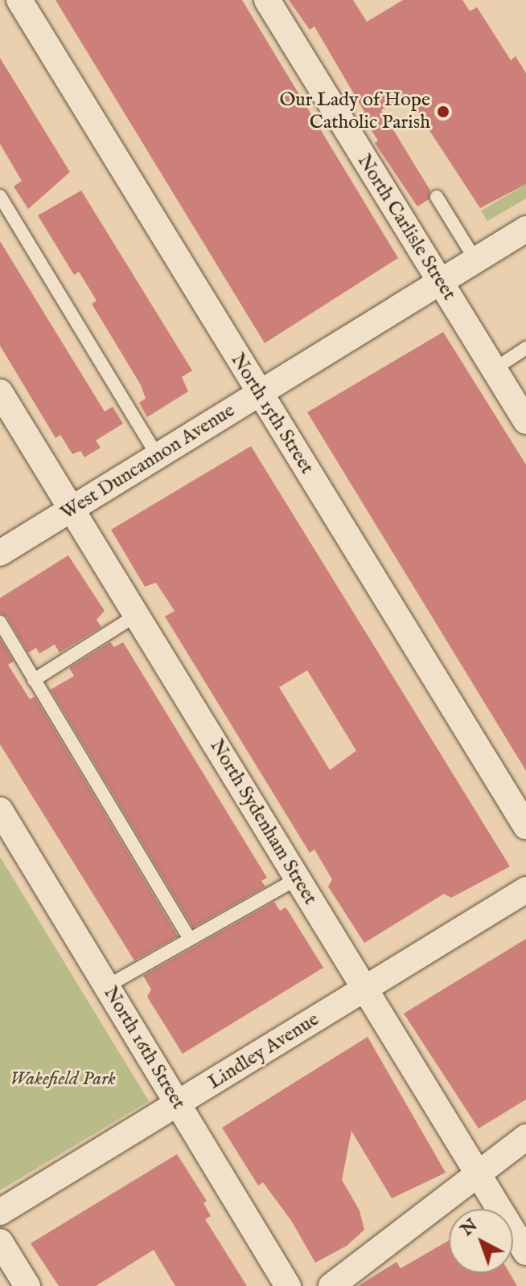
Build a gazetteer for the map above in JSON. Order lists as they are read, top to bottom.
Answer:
{
  "streets": {
    "street": [
      "North Carlisle Street",
      "North 15th Street",
      "West Duncannon Avenue",
      "North Sydenham Street",
      "North 16th Street",
      "Lindley Avenue"
    ]
  },
  "crossings": [
    ["North Carlisle Street", "West Duncannon Avenue"],
    ["North 15th Street", "West Duncannon Avenue"],
    ["West Duncannon Avenue", "North Sydenham Street"],
    ["North Sydenham Street", "Lindley Avenue"],
    ["North 16th Street", "Lindley Avenue"]
  ],
  "parks": ["Wakefield Park"],
  "places": ["Our Lady of Hope Catholic Parish"],
  "north": "top left"
}
